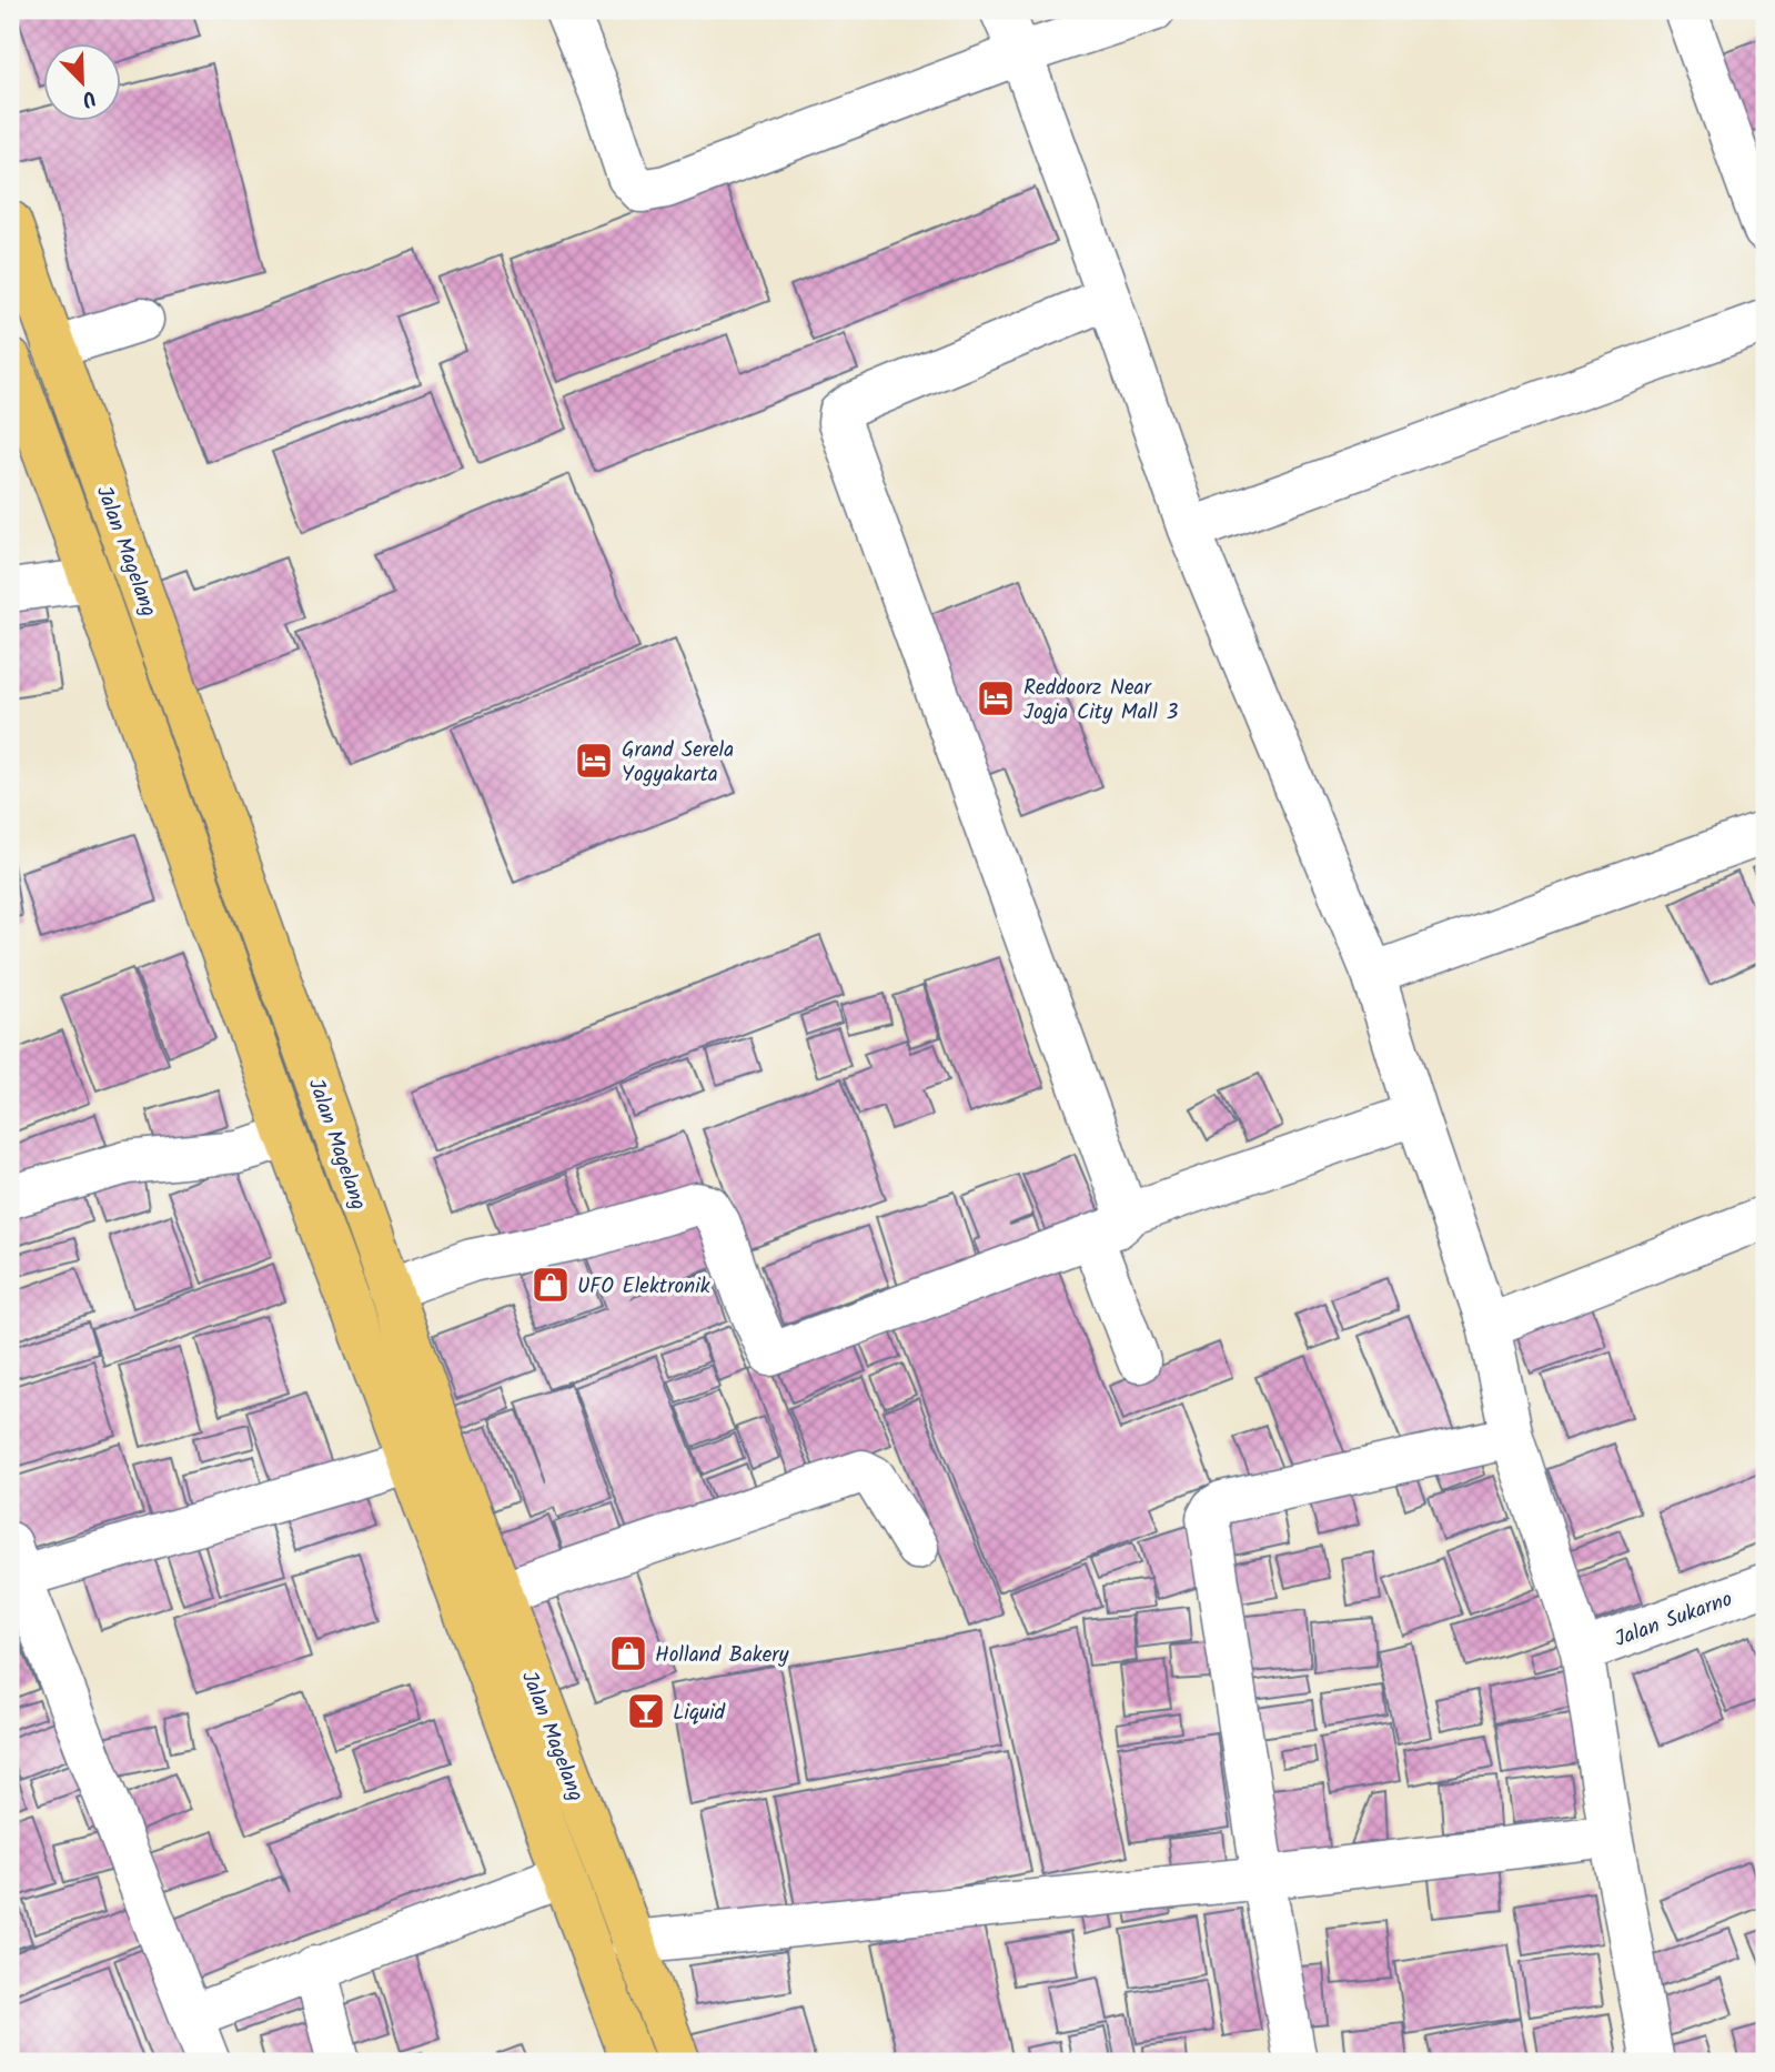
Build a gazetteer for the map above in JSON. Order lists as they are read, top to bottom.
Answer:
{
  "streets": {
    "main road": ["Jalan Magelang"],
    "street": ["Jalan Sukarno"]
  },
  "places": {
    "hotel": ["Reddoorz Near Jogja City Mall 3", "Grand Serela Yogyakarta"],
    "shop": ["UFO Elektronik", "Holland Bakery"],
    "bar": ["Liquid"]
  },
  "north": "bottom right"
}
